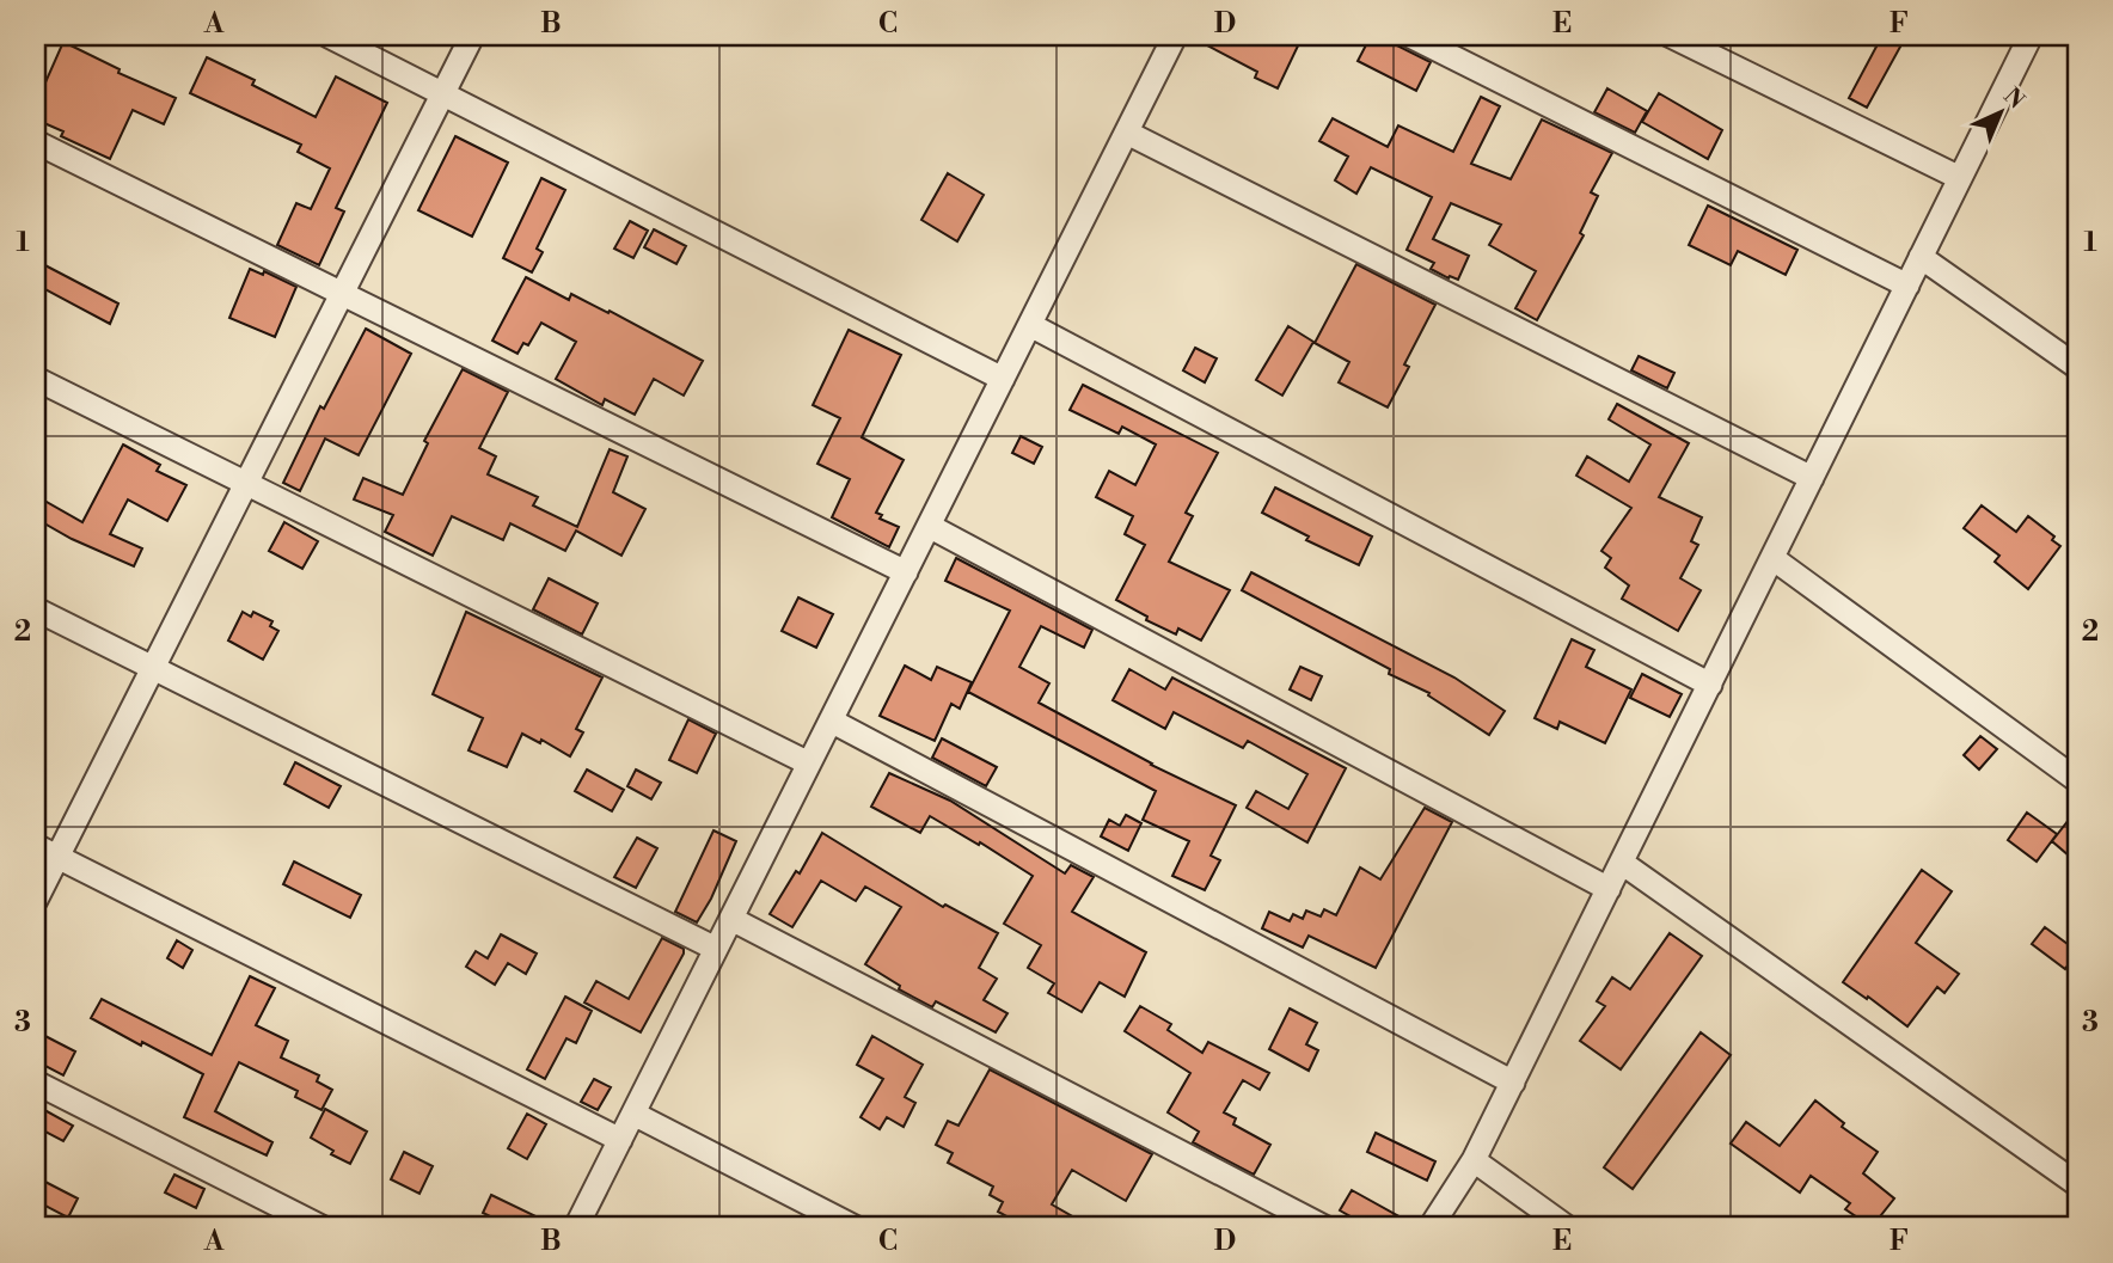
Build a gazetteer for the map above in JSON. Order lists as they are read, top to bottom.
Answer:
{
  "north": "top right",
  "grid": {
    "columns": [
      "A",
      "B",
      "C",
      "D",
      "E",
      "F"
    ],
    "rows": ["1", "2", "3"]
  }
}
